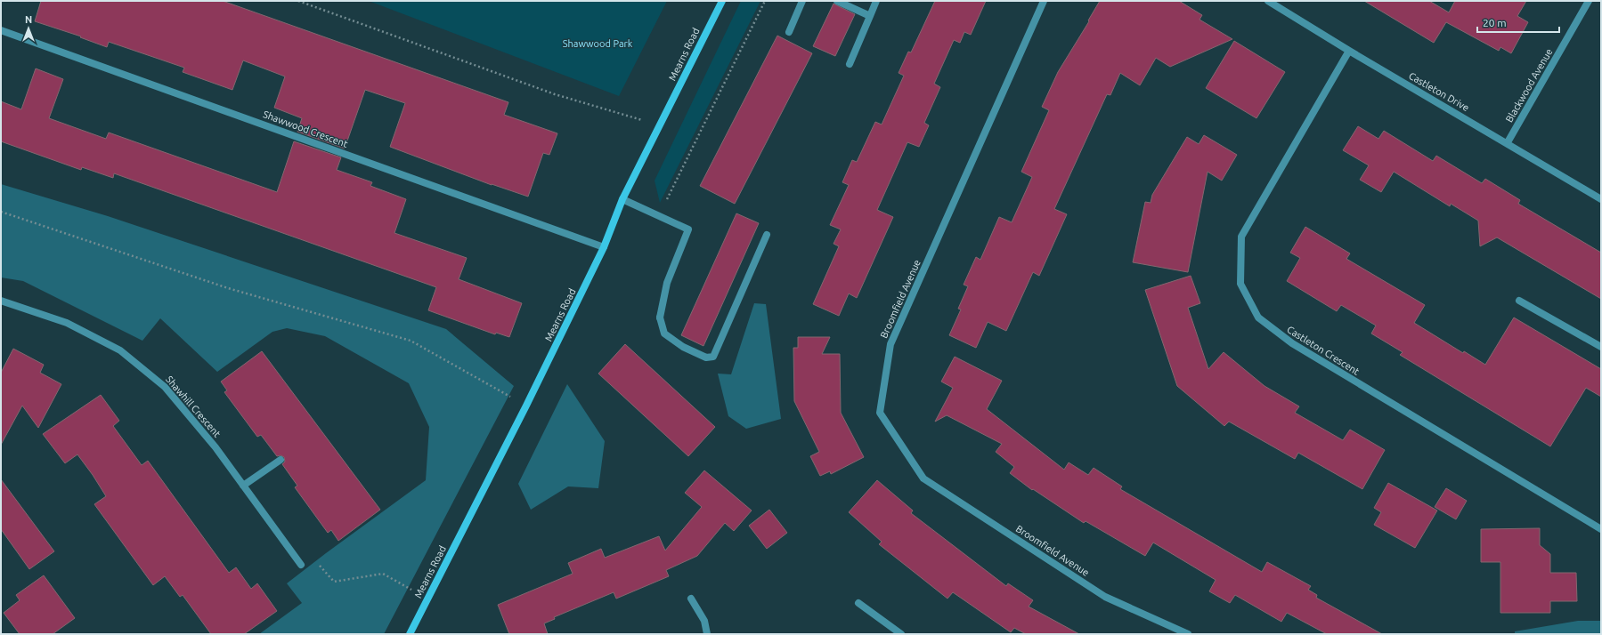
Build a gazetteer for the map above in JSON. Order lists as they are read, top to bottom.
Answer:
{
  "streets": {
    "street": [
      "Mearns Road",
      "Blackwood Avenue",
      "Castleton Drive",
      "Shawwood Crescent",
      "Broomfield Avenue",
      "Castleton Crescent",
      "Shawhill Crescent"
    ]
  },
  "crossings": [
    ["Mearns Road", "Shawwood Crescent"],
    ["Blackwood Avenue", "Castleton Drive"],
    ["Castleton Drive", "Castleton Crescent"]
  ],
  "parks": ["Shawwood Park"],
  "scale_bar": "20 m",
  "north": "top"
}
